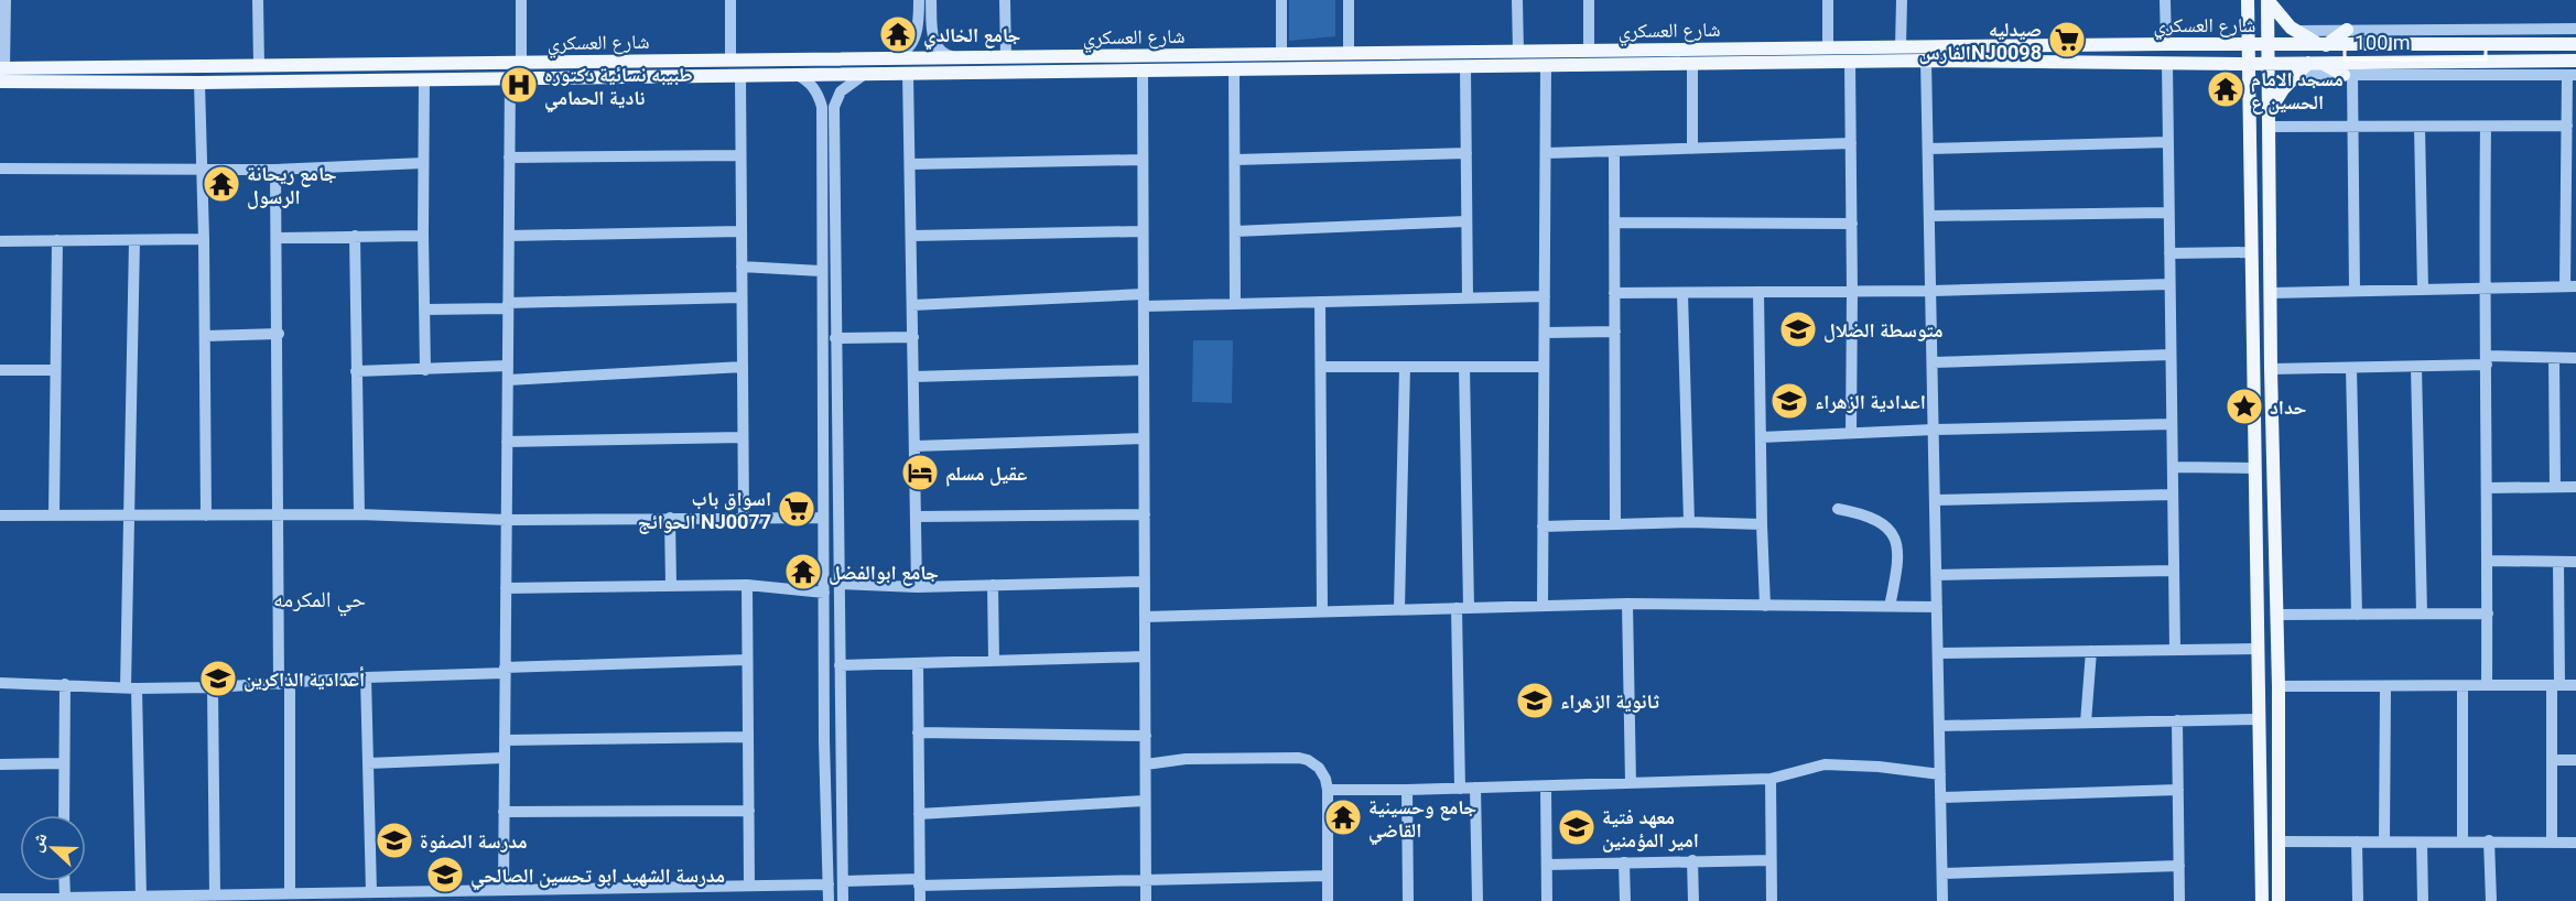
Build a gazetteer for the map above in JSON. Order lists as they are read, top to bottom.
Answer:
{
  "streets": {
    "main road": ["شارع العسكري"]
  },
  "districts": ["حي المكرمه"],
  "places": {
    "temple": [
      "جامع الخالدي",
      "مسجد الامام الحسين ع",
      "جامع ريحانة الرسول",
      "جامع ابوالفضل",
      "جامع وحسينية القاضي"
    ],
    "supermarket": ["صيدليه الفارسNJ0098", "اسواق باب الحوائج NJ0077"],
    "hospital": ["طبيبه نسائية دكتوره نادية الحمامي"],
    "school or university": [
      "متوسطة الضلال",
      "اعدادية الزهراء",
      "أعدادية الذاكرين",
      "ثانوية الزهراء",
      "معهد فتية امير المؤمنين",
      "مدرسة الصفوة",
      "مدرسة الشهيد ابو تحسين الصالحي"
    ],
    "place": ["حداد"],
    "hotel": ["عقيل مسلم"]
  },
  "scale_bar": "100 m",
  "north": "left"
}
